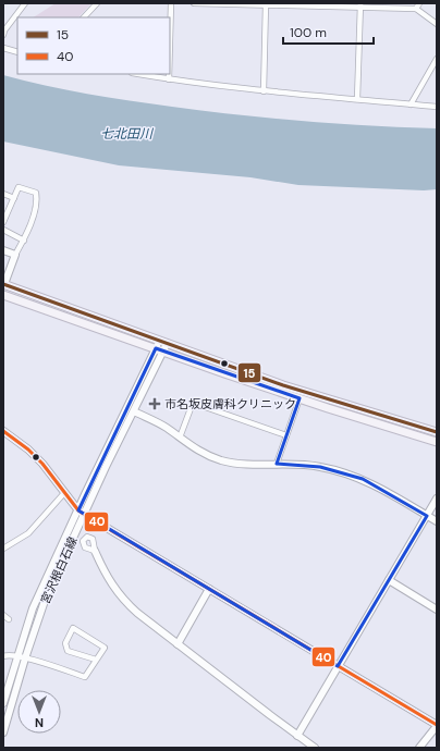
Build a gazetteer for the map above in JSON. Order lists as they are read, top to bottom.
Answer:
{
  "streets": {
    "street": ["宮沢根白石線"]
  },
  "water": ["七北田川"],
  "places": {
    "health": ["市名坂皮膚科クリニック"]
  },
  "lines": ["transit line 15", "transit line 40"],
  "legend": ["15", "40"],
  "scale_bar": "100 m",
  "north": "bottom"
}
